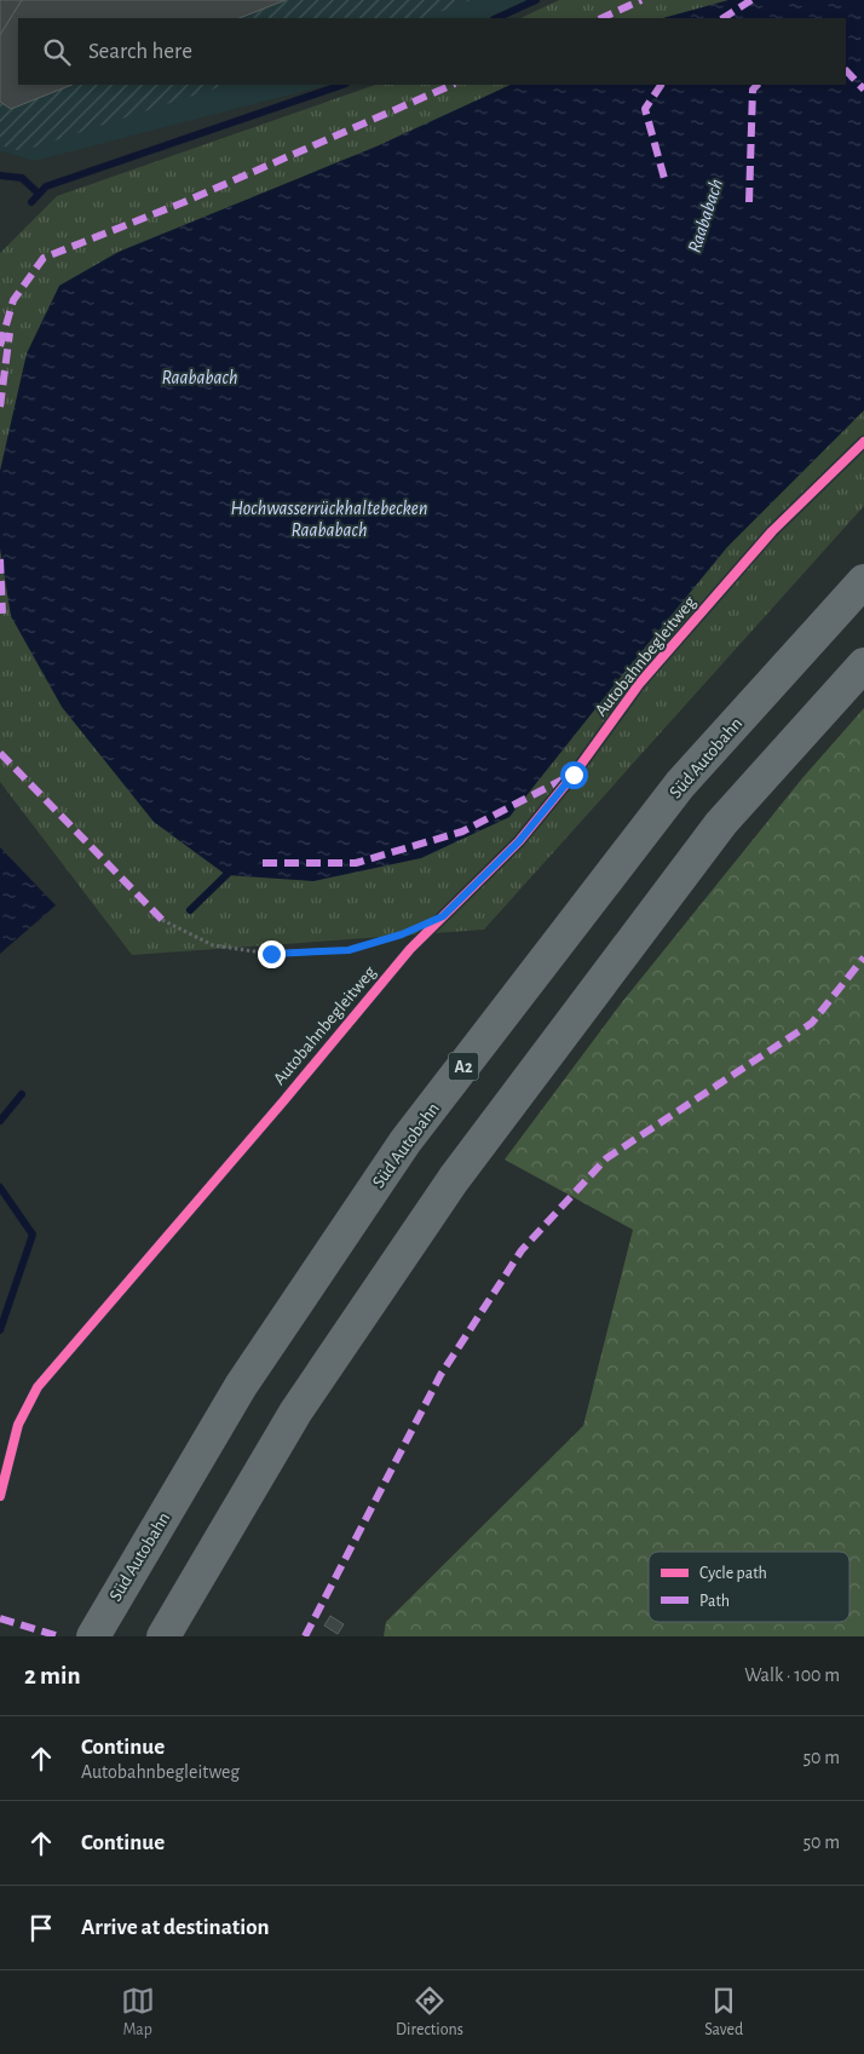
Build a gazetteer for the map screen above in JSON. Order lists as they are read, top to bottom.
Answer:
{
  "streets": {
    "highway": ["Süd Autobahn", "A2"],
    "lane": ["Autobahnbegleitweg"]
  },
  "water": ["Raababach", "Hochwasserrückhaltebecken Raababach"],
  "legend": ["Cycle path", "Path"],
  "page": {
    "search": "Search here",
    "heading": ["2 min", "Walk · 100 m"],
    "list": [
      ["Continue", "Autobahnbegleitweg", "50 m"],
      ["Continue", "50 m"],
      "Arrive at destination"
    ],
    "nav": ["Map", "Directions", "Saved"]
  }
}
